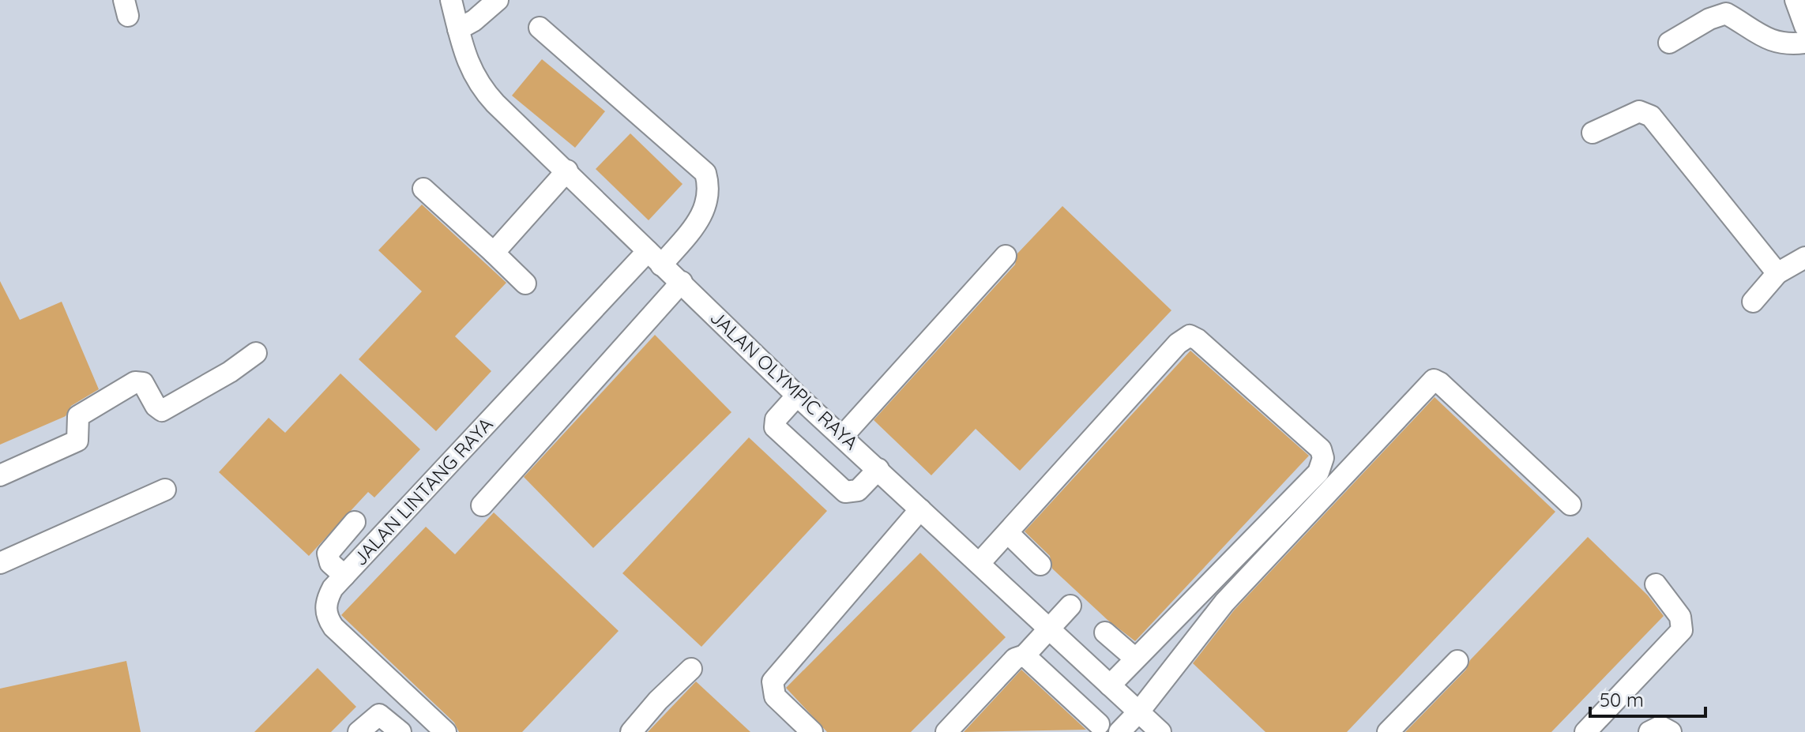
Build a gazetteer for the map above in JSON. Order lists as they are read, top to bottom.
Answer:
{
  "streets": {
    "street": ["JALAN OLYMPIC RAYA", "JALAN LINTANG RAYA"]
  },
  "crossings": [
    ["JALAN OLYMPIC RAYA", "JALAN LINTANG RAYA"]
  ],
  "scale_bar": "50 m"
}
